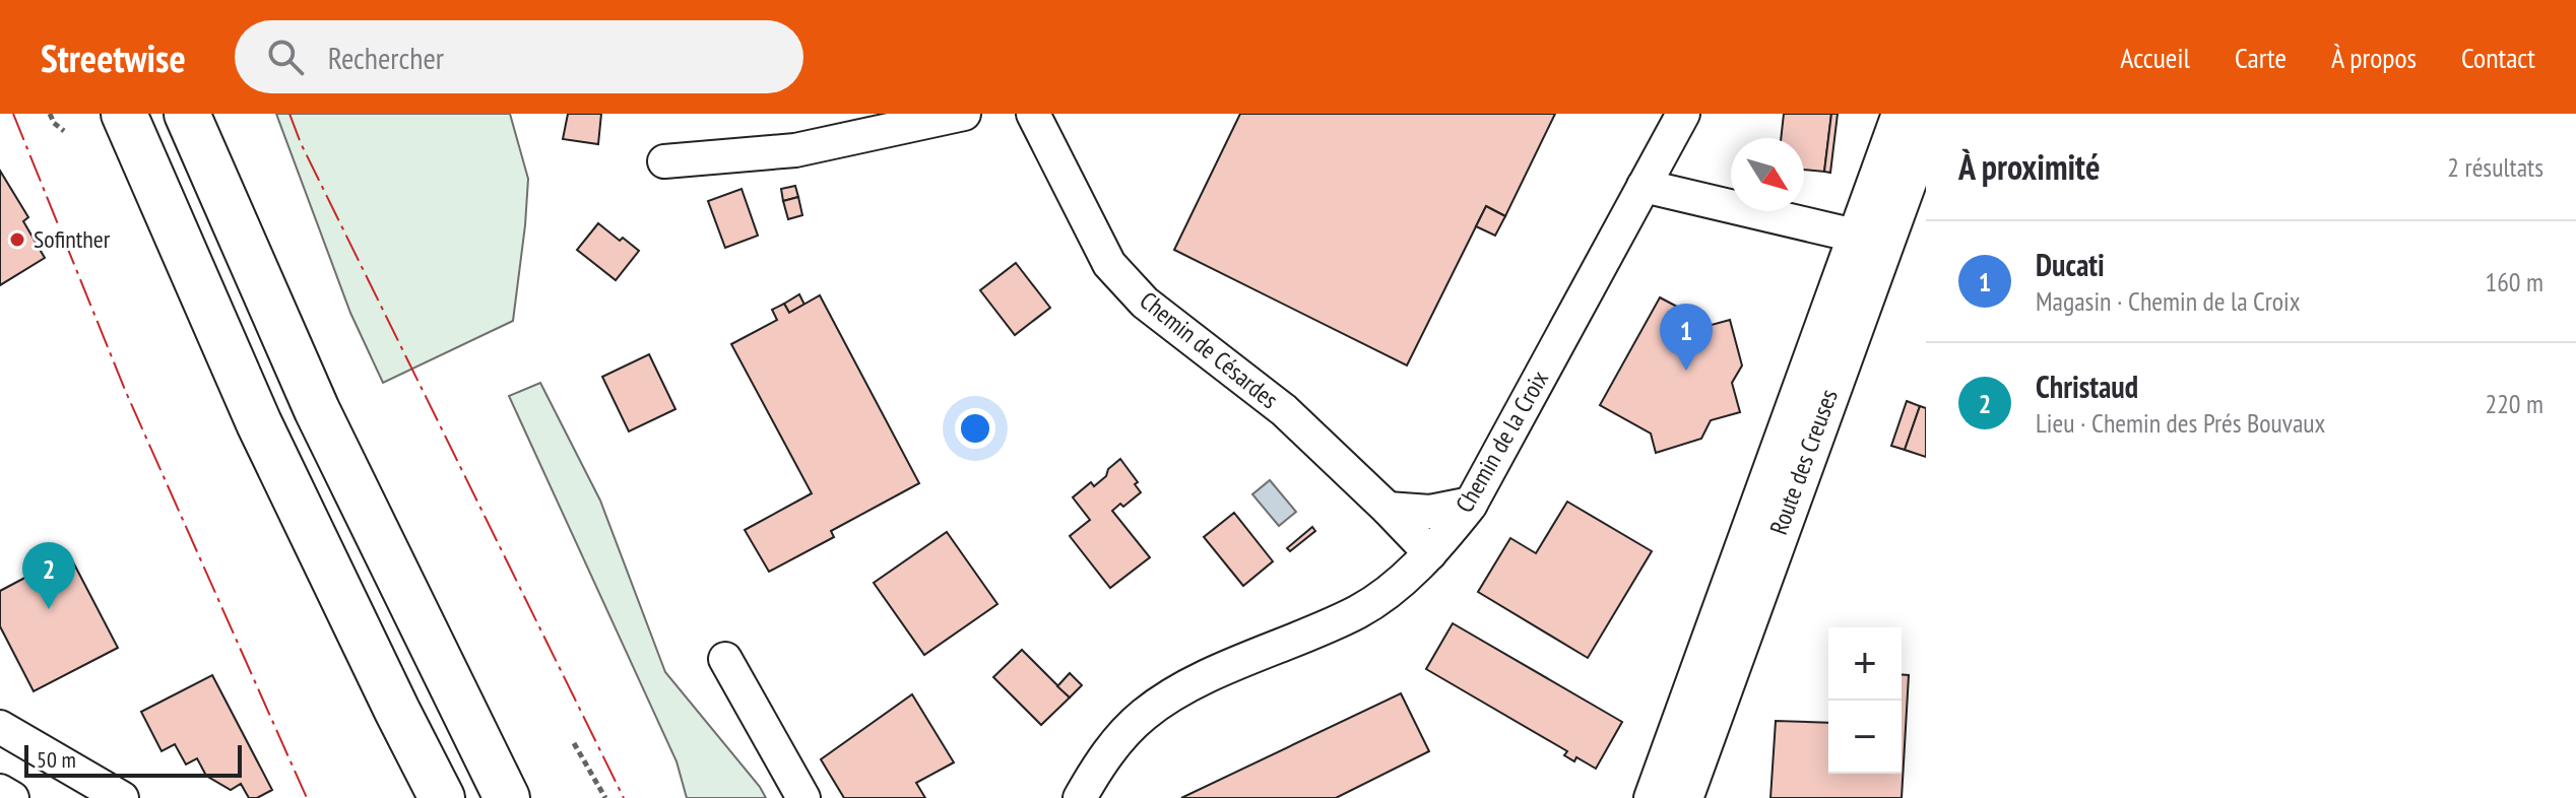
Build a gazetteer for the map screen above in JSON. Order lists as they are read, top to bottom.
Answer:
{
  "streets": {
    "main road": ["Route des Creuses"],
    "street": ["Chemin de Césardes", "Chemin de la Croix"]
  },
  "crossings": [
    ["Chemin de Césardes", "Chemin de la Croix"]
  ],
  "places": ["Sofinther"],
  "scale_bar": "50 m",
  "north": "bottom right",
  "page": {
    "header": "Streetwise",
    "search": "Rechercher",
    "nav": [
      "Accueil",
      "Carte",
      "À propos",
      "Contact"
    ],
    "heading": ["À proximité", "2 résultats"],
    "list": [
      {
        "mark": "1",
        "name": "Ducati",
        "note": "Magasin · Chemin de la Croix",
        "value": "160 m"
      },
      {
        "mark": "2",
        "name": "Christaud",
        "note": "Lieu · Chemin des Prés Bouvaux",
        "value": "220 m"
      }
    ],
    "pins": ["1", "2"],
    "map_buttons": ["+", "−"],
    "scale": "50 m"
  }
}
